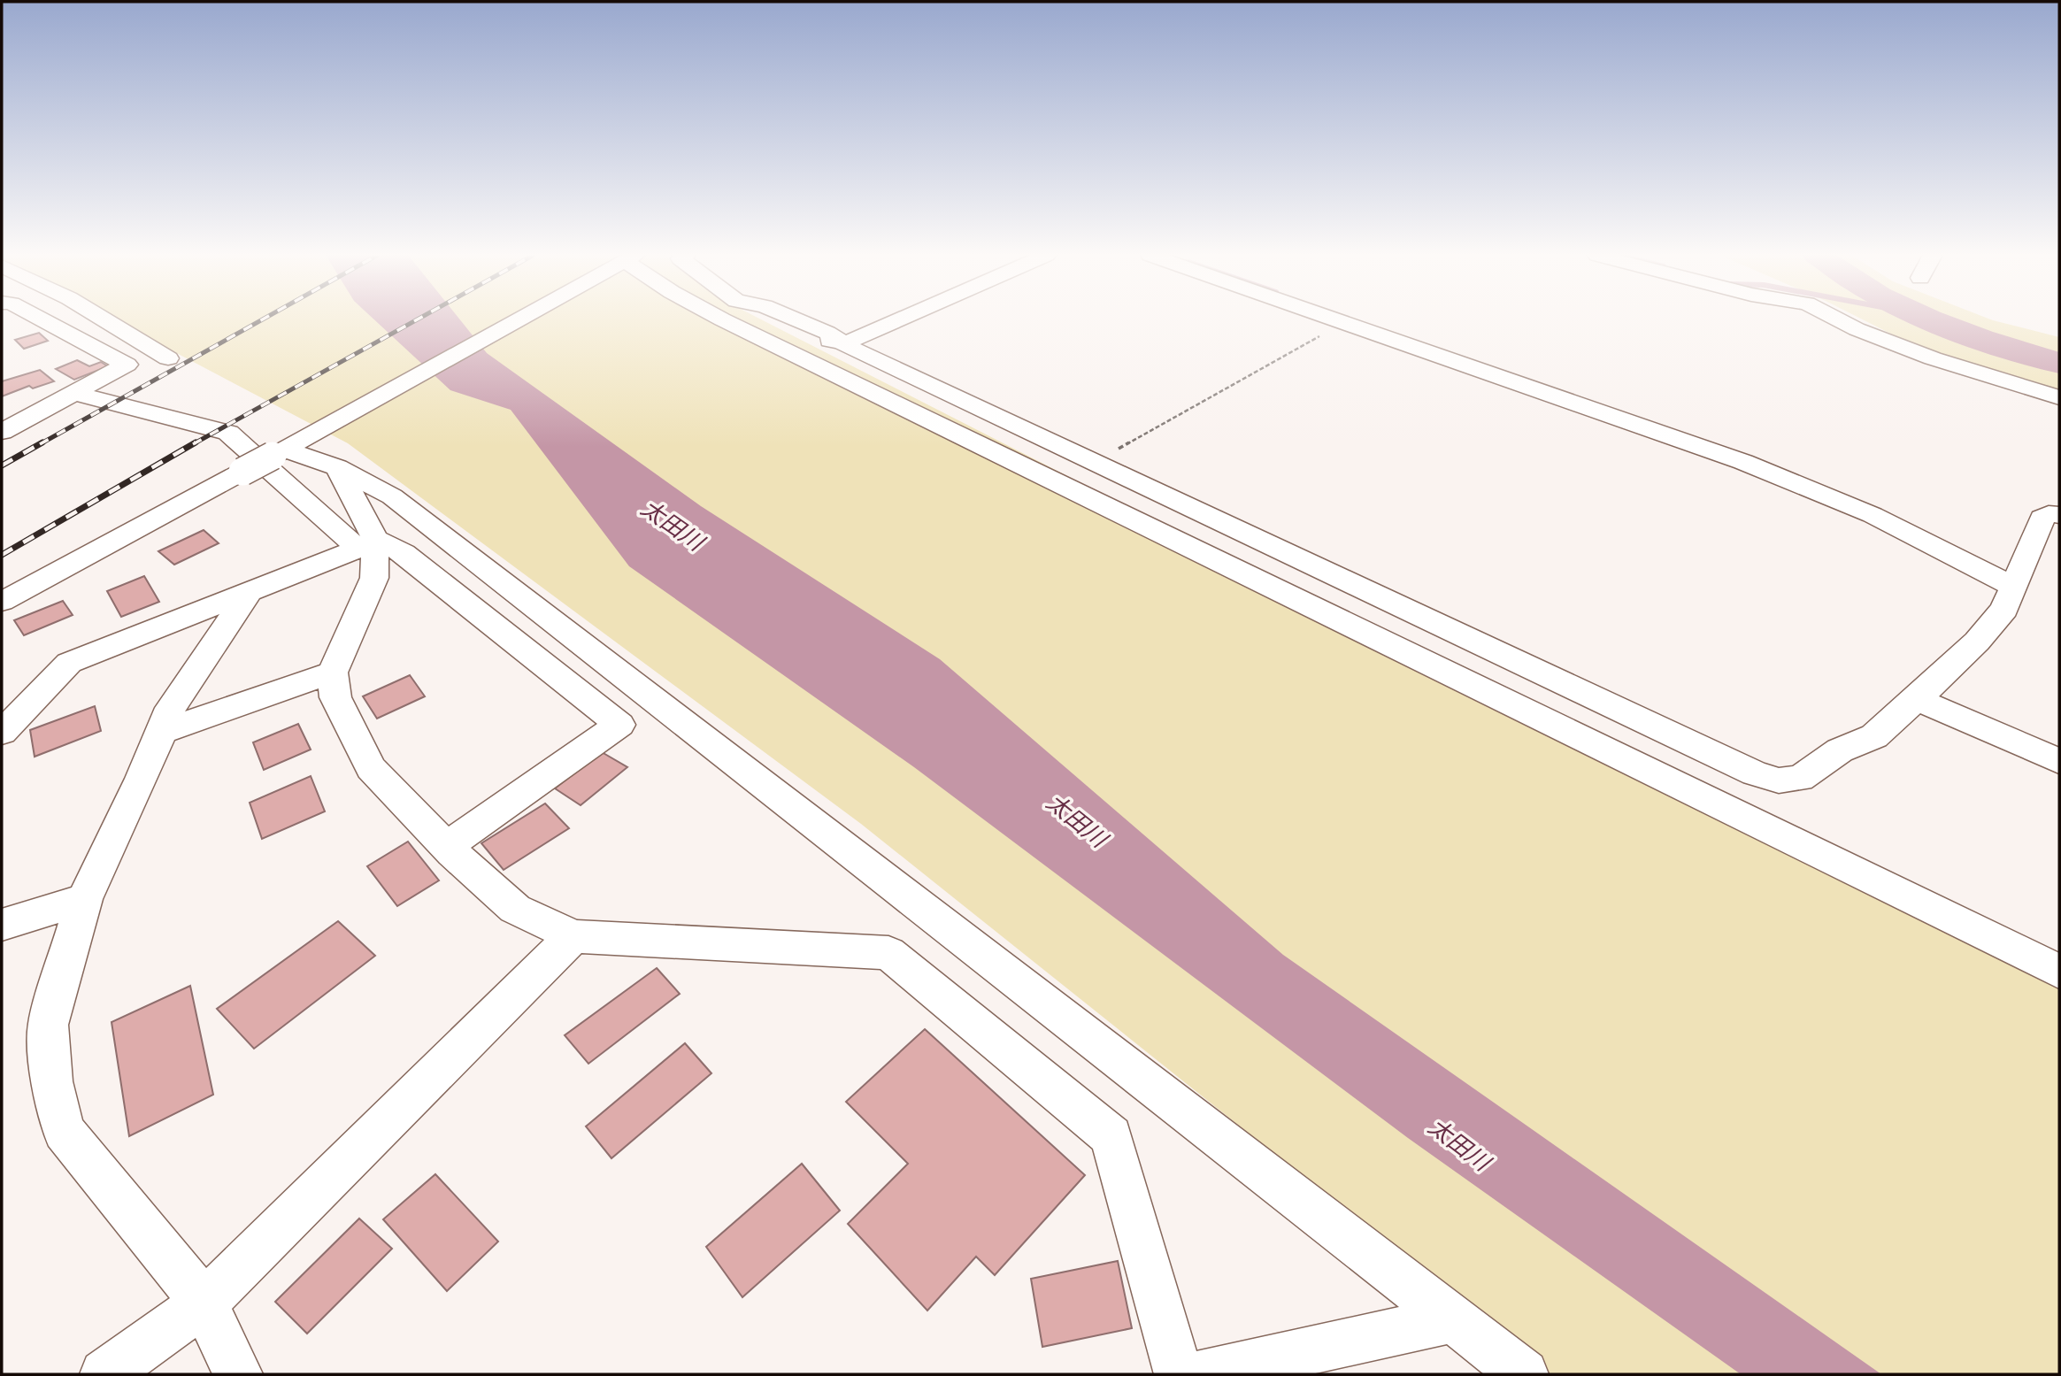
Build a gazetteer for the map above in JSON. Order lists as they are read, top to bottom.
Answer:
{
  "water": ["太田川"]
}
